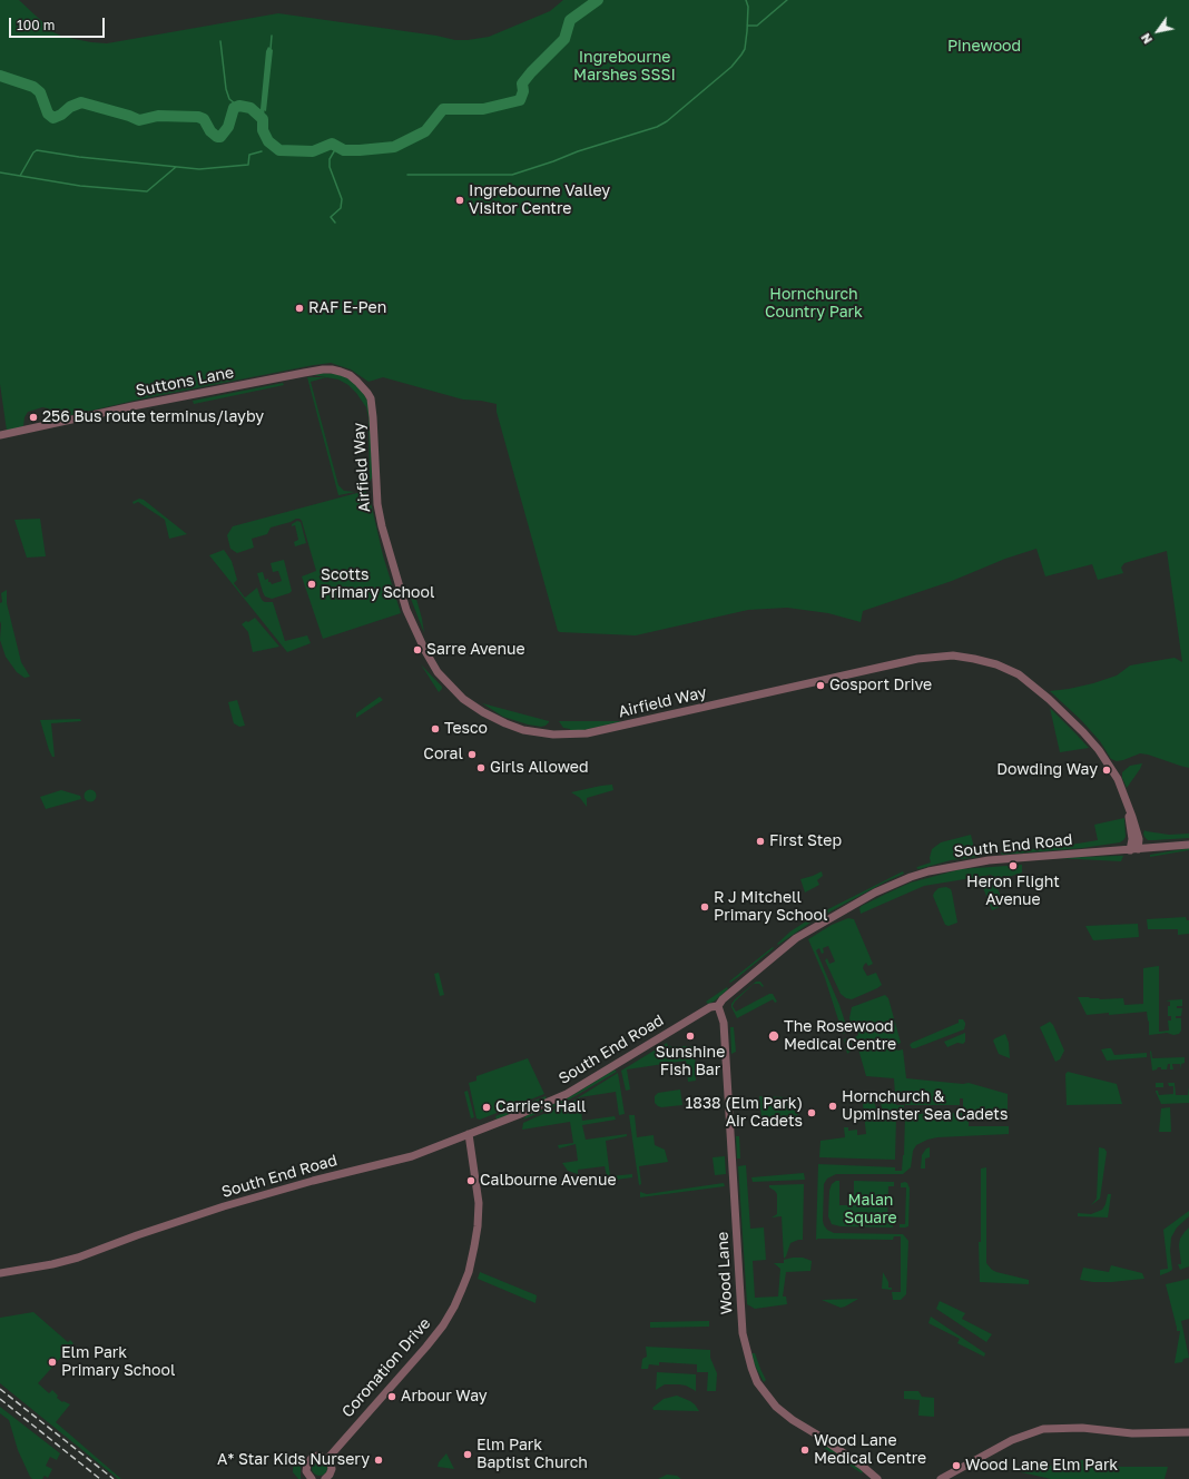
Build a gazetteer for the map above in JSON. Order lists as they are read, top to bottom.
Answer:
{
  "streets": {
    "street": [
      "Suttons Lane",
      "Airfield Way",
      "South End Road",
      "Wood Lane",
      "Coronation Drive"
    ]
  },
  "crossings": [
    ["Suttons Lane", "Airfield Way"],
    ["Airfield Way", "South End Road"],
    ["South End Road", "Wood Lane"],
    ["South End Road", "Coronation Drive"]
  ],
  "parks": [
    "Pinewood",
    "Ingrebourne Marshes SSSI",
    "Hornchurch Country Park",
    "Malan Square"
  ],
  "places": [
    "Ingrebourne Valley Visitor Centre",
    "RAF E-Pen",
    "256 Bus route terminus/layby",
    "Scotts Primary School",
    "Sarre Avenue",
    "Gosport Drive",
    "Tesco",
    "Coral",
    "Girls Allowed",
    "Dowding Way",
    "First Step",
    "Heron Flight Avenue",
    "R J Mitchell Primary School",
    "Sunshine Fish Bar",
    "The Rosewood Medical Centre",
    "Hornchurch & Upminster Sea Cadets",
    "Carrie's Hall",
    "1838 (Elm Park) Air Cadets",
    "Calbourne Avenue",
    "Elm Park Primary School",
    "Arbour Way",
    "Wood Lane Medical Centre",
    "Elm Park Baptist Church",
    "A* Star Kids Nursery",
    "Wood Lane Elm Park"
  ],
  "scale_bar": "100 m",
  "north": "bottom left"
}
